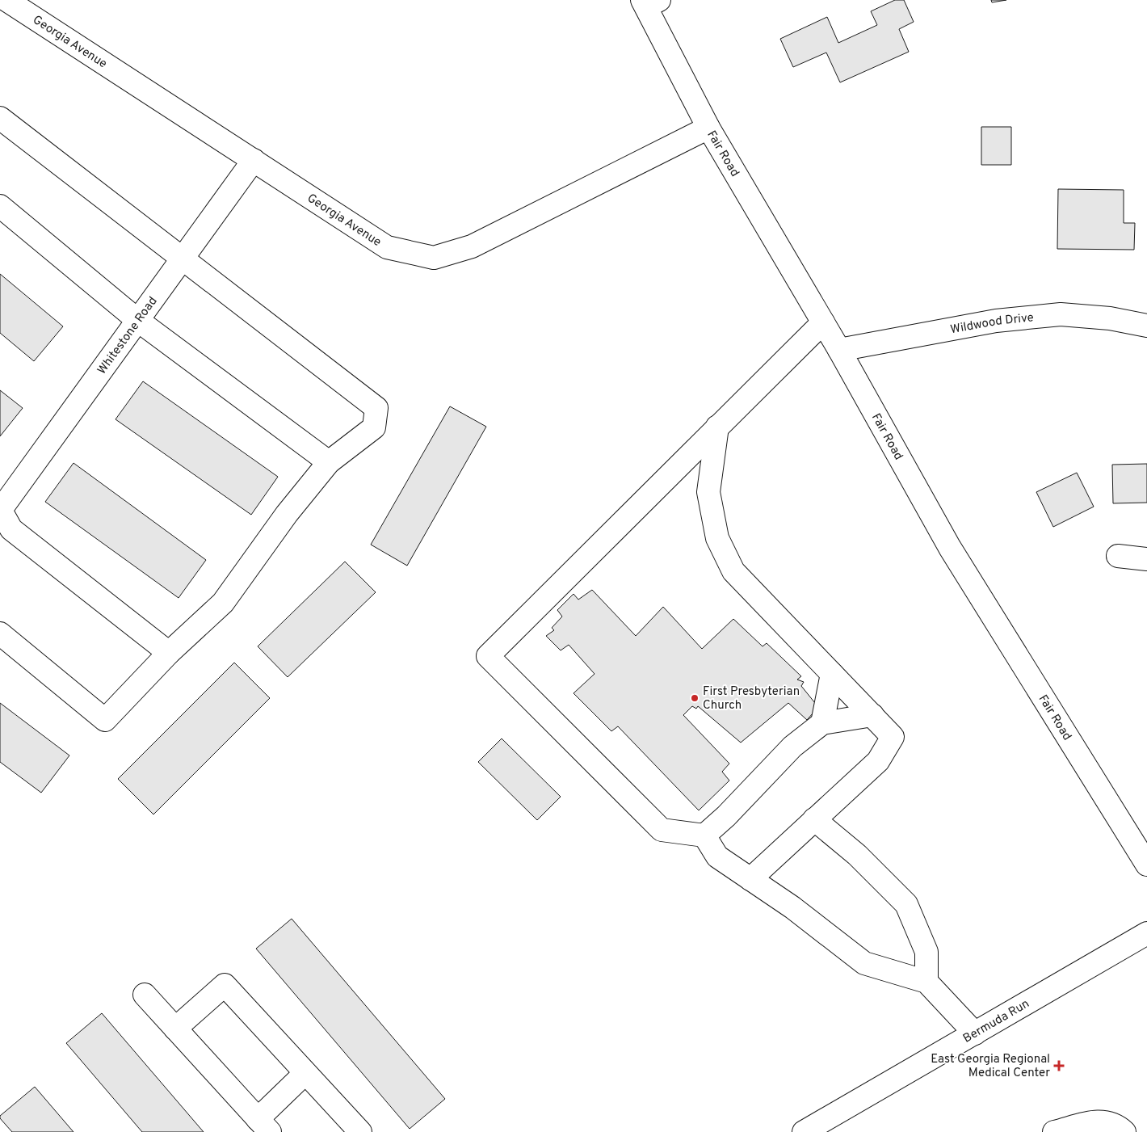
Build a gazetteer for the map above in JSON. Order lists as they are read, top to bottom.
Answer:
{
  "streets": {
    "street": [
      "Georgia Avenue",
      "Fair Road",
      "Wildwood Drive",
      "Whitestone Road",
      "Bermuda Run"
    ]
  },
  "crossings": [
    ["Georgia Avenue", "Fair Road"],
    ["Georgia Avenue", "Whitestone Road"],
    ["Fair Road", "Wildwood Drive"]
  ],
  "places": {
    "other": ["First Presbyterian Church"],
    "health": ["East Georgia Regional Medical Center"]
  }
}
